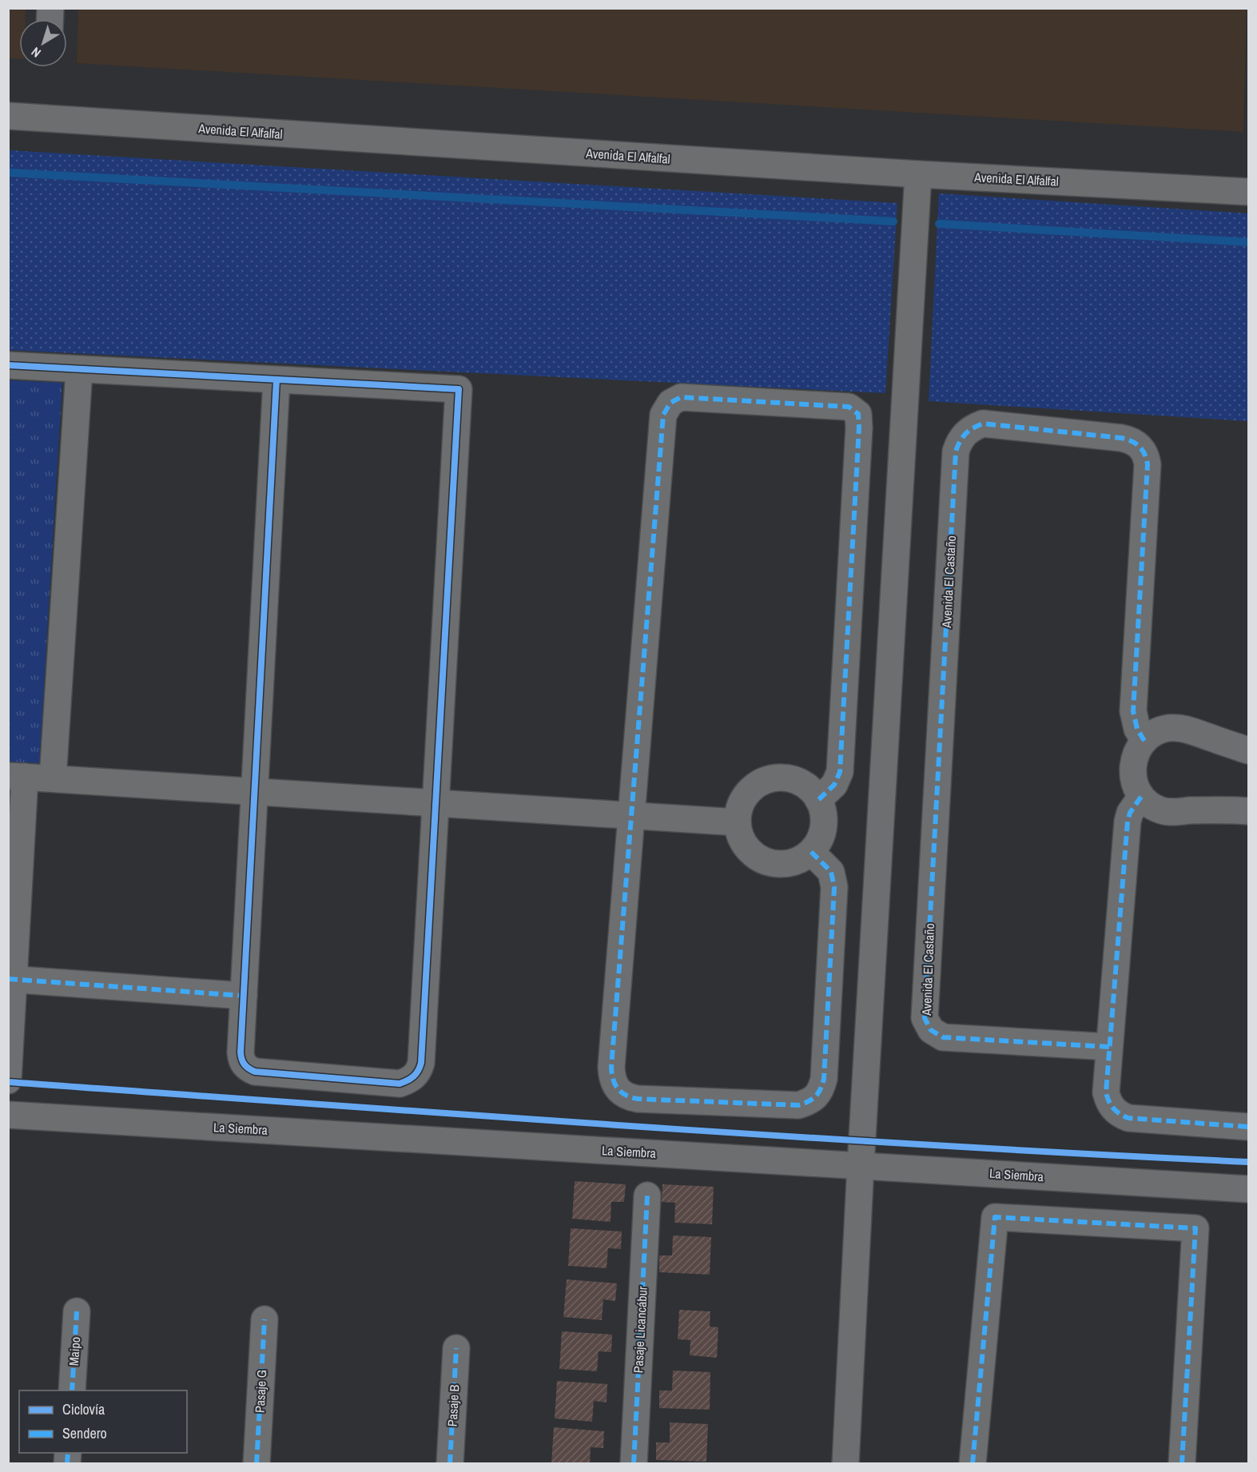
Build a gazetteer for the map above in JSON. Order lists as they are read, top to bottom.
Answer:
{
  "streets": {
    "street": [
      "Avenida El Alfalfal",
      "Avenida El Castaño",
      "La Siembra",
      "Pasaje Licancábur",
      "Maipo",
      "Pasaje G",
      "Pasaje B"
    ]
  },
  "legend": ["Ciclovía", "Sendero"],
  "north": "bottom left"
}
